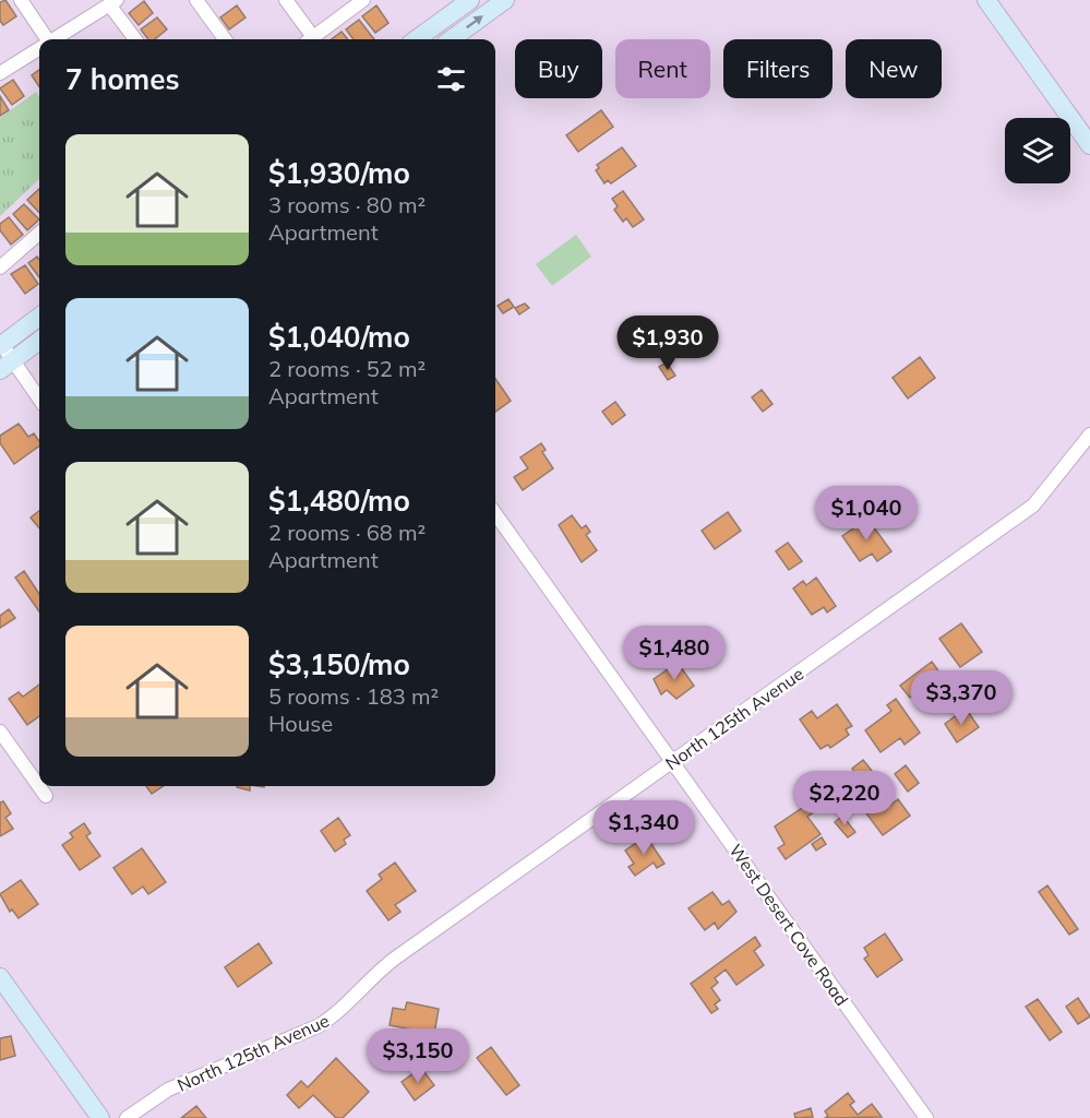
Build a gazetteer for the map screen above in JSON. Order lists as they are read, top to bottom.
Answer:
{
  "streets": {
    "street": ["North 125th Avenue", "West Desert Cove Road"]
  },
  "crossings": [
    ["North 125th Avenue", "West Desert Cove Road"]
  ],
  "page": {
    "chip": [
      "Buy",
      "Rent",
      "Filters",
      "New"
    ],
    "heading": "7 homes",
    "list": [
      {
        "name": "$1,930/mo",
        "note": "3 rooms · 80 m² · Apartment"
      },
      {
        "name": "$1,040/mo",
        "note": "2 rooms · 52 m² · Apartment"
      },
      {
        "name": "$1,480/mo",
        "note": "2 rooms · 68 m² · Apartment"
      },
      {
        "name": "$3,150/mo",
        "note": "5 rooms · 183 m² · House"
      }
    ],
    "price": [
      "$1,930",
      "$1,040",
      "$1,480",
      "$3,370",
      "$2,220",
      "$1,340",
      "$3,150"
    ]
  }
}
